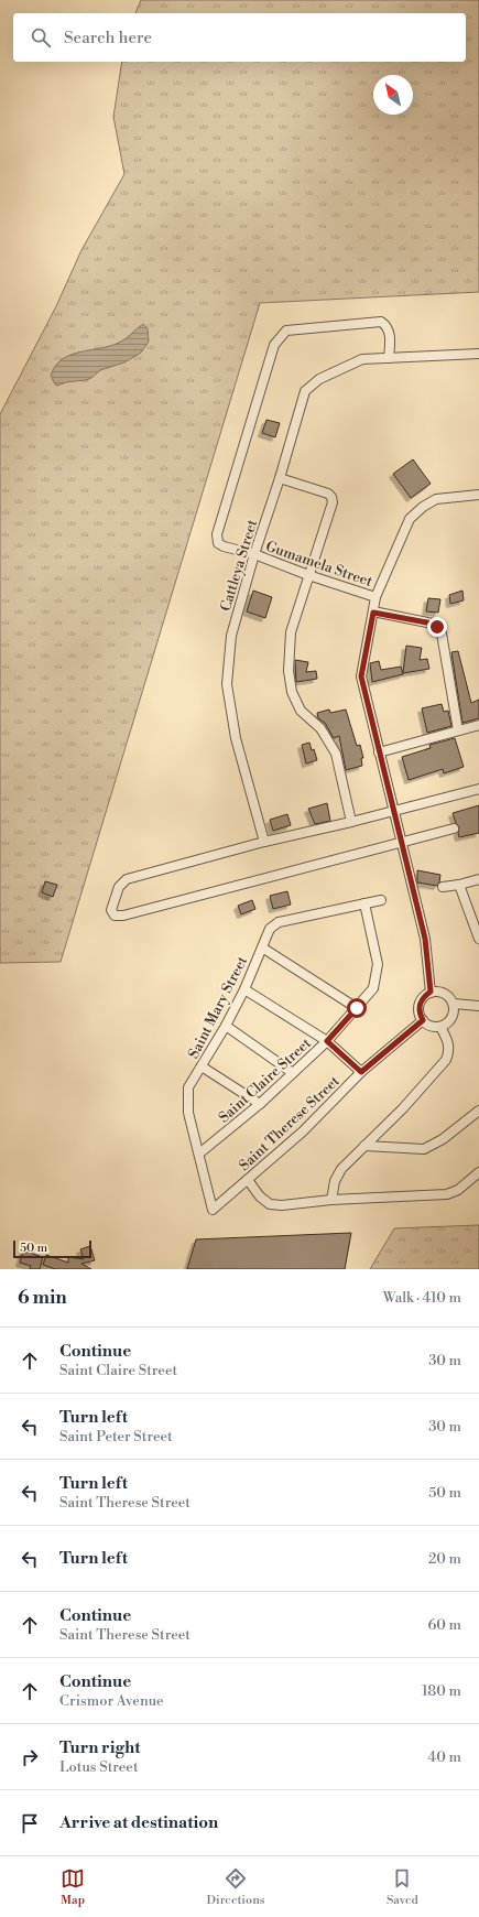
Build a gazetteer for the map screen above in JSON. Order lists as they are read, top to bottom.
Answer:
{
  "streets": {
    "street": [
      "Gumamela Street",
      "Cattleya Street",
      "Saint Mary Street",
      "Saint Claire Street",
      "Saint Therese Street"
    ]
  },
  "crossings": [
    ["Gumamela Street", "Cattleya Street"],
    ["Saint Mary Street", "Saint Claire Street"],
    ["Saint Mary Street", "Saint Therese Street"]
  ],
  "scale_bar": "50 m",
  "north": "top left",
  "page": {
    "search": "Search here",
    "scale": "50 m",
    "heading": ["6 min", "Walk · 410 m"],
    "list": [
      ["Continue", "Saint Claire Street", "30 m"],
      ["Turn left", "Saint Peter Street", "30 m"],
      ["Turn left", "Saint Therese Street", "50 m"],
      ["Turn left", "20 m"],
      ["Continue", "Saint Therese Street", "60 m"],
      ["Continue", "Crismor Avenue", "180 m"],
      ["Turn right", "Lotus Street", "40 m"],
      "Arrive at destination"
    ],
    "nav": ["Map", "Directions", "Saved"]
  }
}
